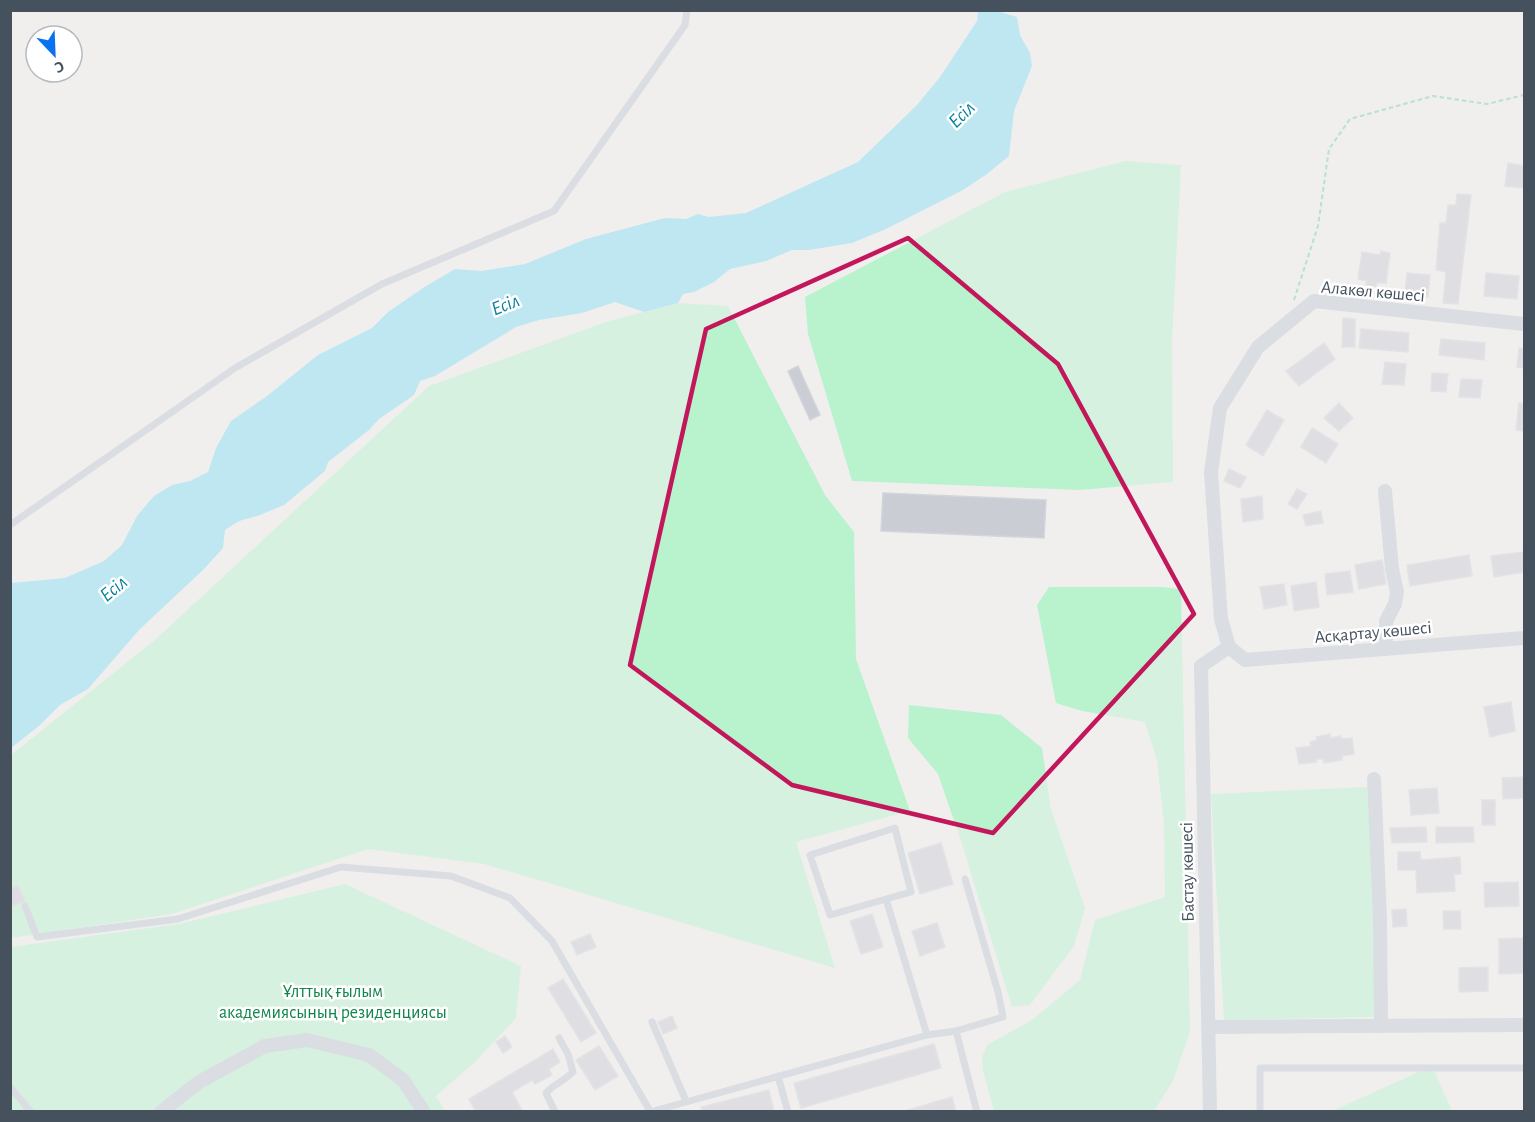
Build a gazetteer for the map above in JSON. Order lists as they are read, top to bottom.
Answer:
{
  "streets": {
    "street": ["Алакөл көшесі", "Асқартау көшесі", "Бастау көшесі"]
  },
  "crossings": [
    ["Алакөл көшесі", "Асқартау көшесі"],
    ["Алакөл көшесі", "Бастау көшесі"],
    ["Асқартау көшесі", "Бастау көшесі"]
  ],
  "water": ["Есіл"],
  "parks": ["Ұлттық ғылым академиясының резиденциясы"],
  "north": "bottom right"
}
